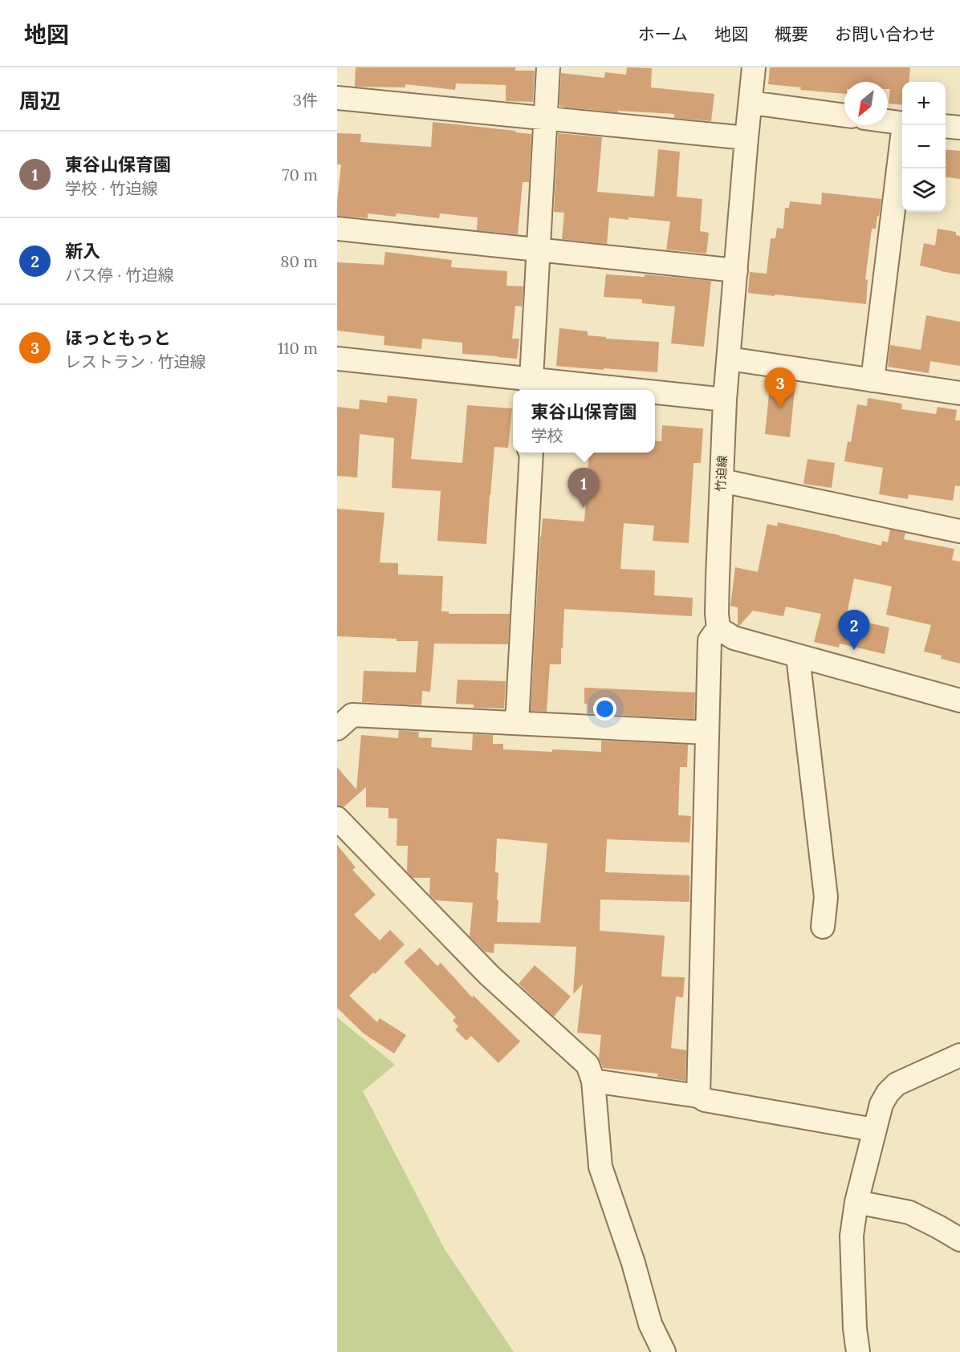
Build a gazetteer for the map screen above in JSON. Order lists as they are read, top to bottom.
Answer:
{
  "streets": {
    "street": ["竹迫線"]
  },
  "north": "bottom left",
  "page": {
    "header": "地図",
    "nav": [
      "ホーム",
      "地図",
      "概要",
      "お問い合わせ"
    ],
    "heading": ["周辺", "3件"],
    "map_buttons": ["+", "−"],
    "list": [
      {
        "mark": "1",
        "name": "東谷山保育園",
        "note": "学校 · 竹迫線",
        "value": "70 m"
      },
      {
        "mark": "2",
        "name": "新入",
        "note": "バス停 · 竹迫線",
        "value": "80 m"
      },
      {
        "mark": "3",
        "name": "ほっともっと",
        "note": "レストラン · 竹迫線",
        "value": "110 m"
      }
    ],
    "pins": ["3", "1", "2"],
    "popup": ["東谷山保育園", "学校"]
  }
}
